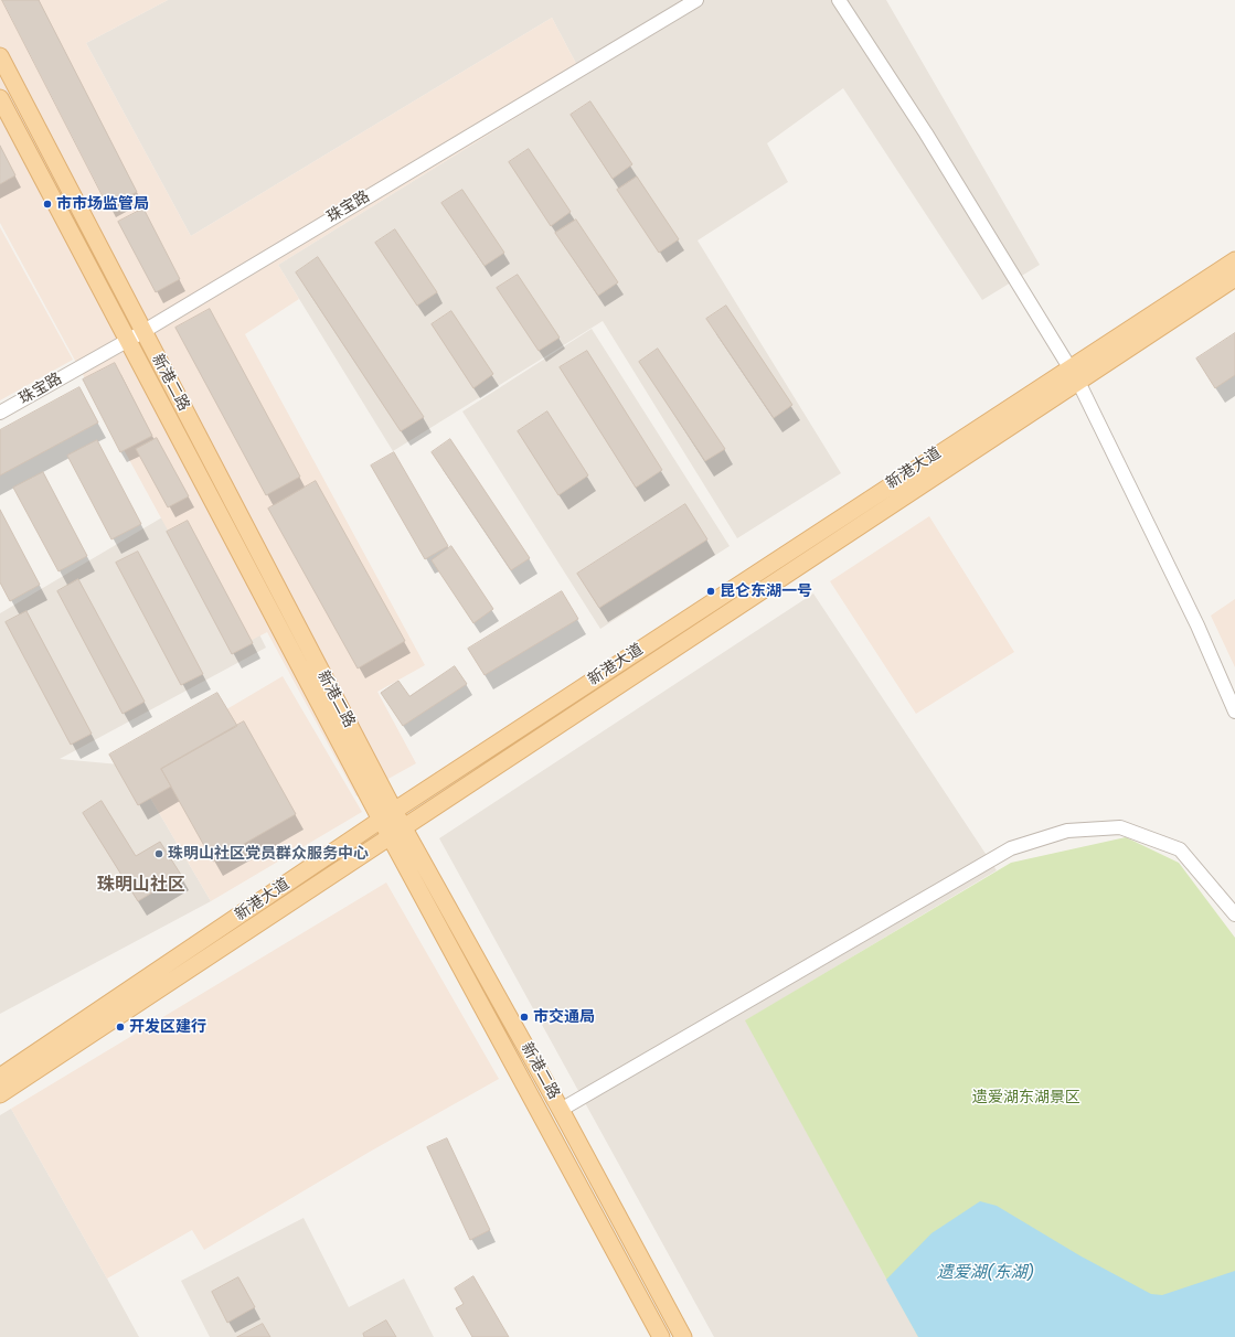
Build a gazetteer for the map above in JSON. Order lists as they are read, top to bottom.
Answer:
{
  "streets": {
    "main road": ["新港二路", "新港大道"],
    "street": ["珠宝路"]
  },
  "crossings": [
    ["珠宝路", "新港二路"],
    ["新港二路", "新港大道"]
  ],
  "districts": ["珠明山社区"],
  "water": ["遗爱湖(东湖)"],
  "parks": ["遗爱湖东湖景区"],
  "places": [
    "市市场监管局",
    "昆仑东湖一号",
    "珠明山社区党员群众服务中心",
    "市交通局",
    "开发区建行"
  ]
}
